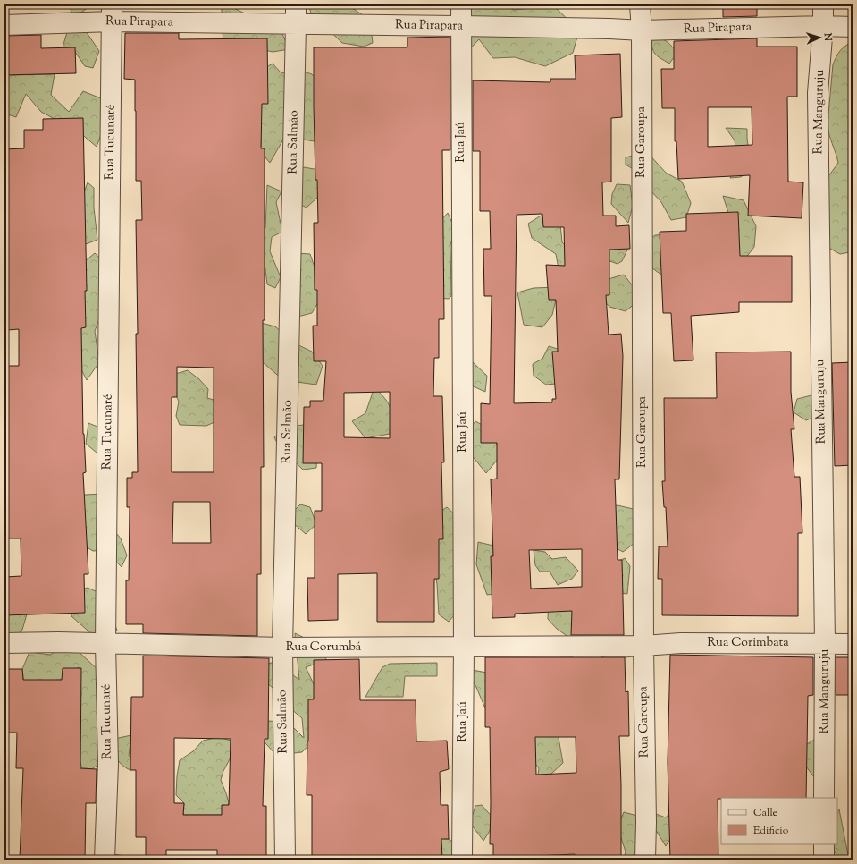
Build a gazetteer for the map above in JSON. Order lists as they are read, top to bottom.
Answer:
{
  "streets": {
    "street": [
      "Rua Pirapara",
      "Rua Manguruju",
      "Rua Tucunaré",
      "Rua Salmão",
      "Rua Jaú",
      "Rua Garoupa",
      "Rua Corimbata",
      "Rua Corumbá"
    ]
  },
  "crossings": [
    ["Rua Pirapara", "Rua Manguruju"],
    ["Rua Pirapara", "Rua Tucunaré"],
    ["Rua Pirapara", "Rua Salmão"],
    ["Rua Pirapara", "Rua Jaú"],
    ["Rua Pirapara", "Rua Garoupa"],
    ["Rua Manguruju", "Rua Corimbata"],
    ["Rua Tucunaré", "Rua Corumbá"],
    ["Rua Salmão", "Rua Corumbá"],
    ["Rua Jaú", "Rua Corumbá"],
    ["Rua Garoupa", "Rua Corimbata"],
    ["Rua Garoupa", "Rua Corumbá"],
    ["Rua Corimbata", "Rua Corumbá"]
  ],
  "legend": ["Calle", "Edificio"],
  "north": "right"
}
